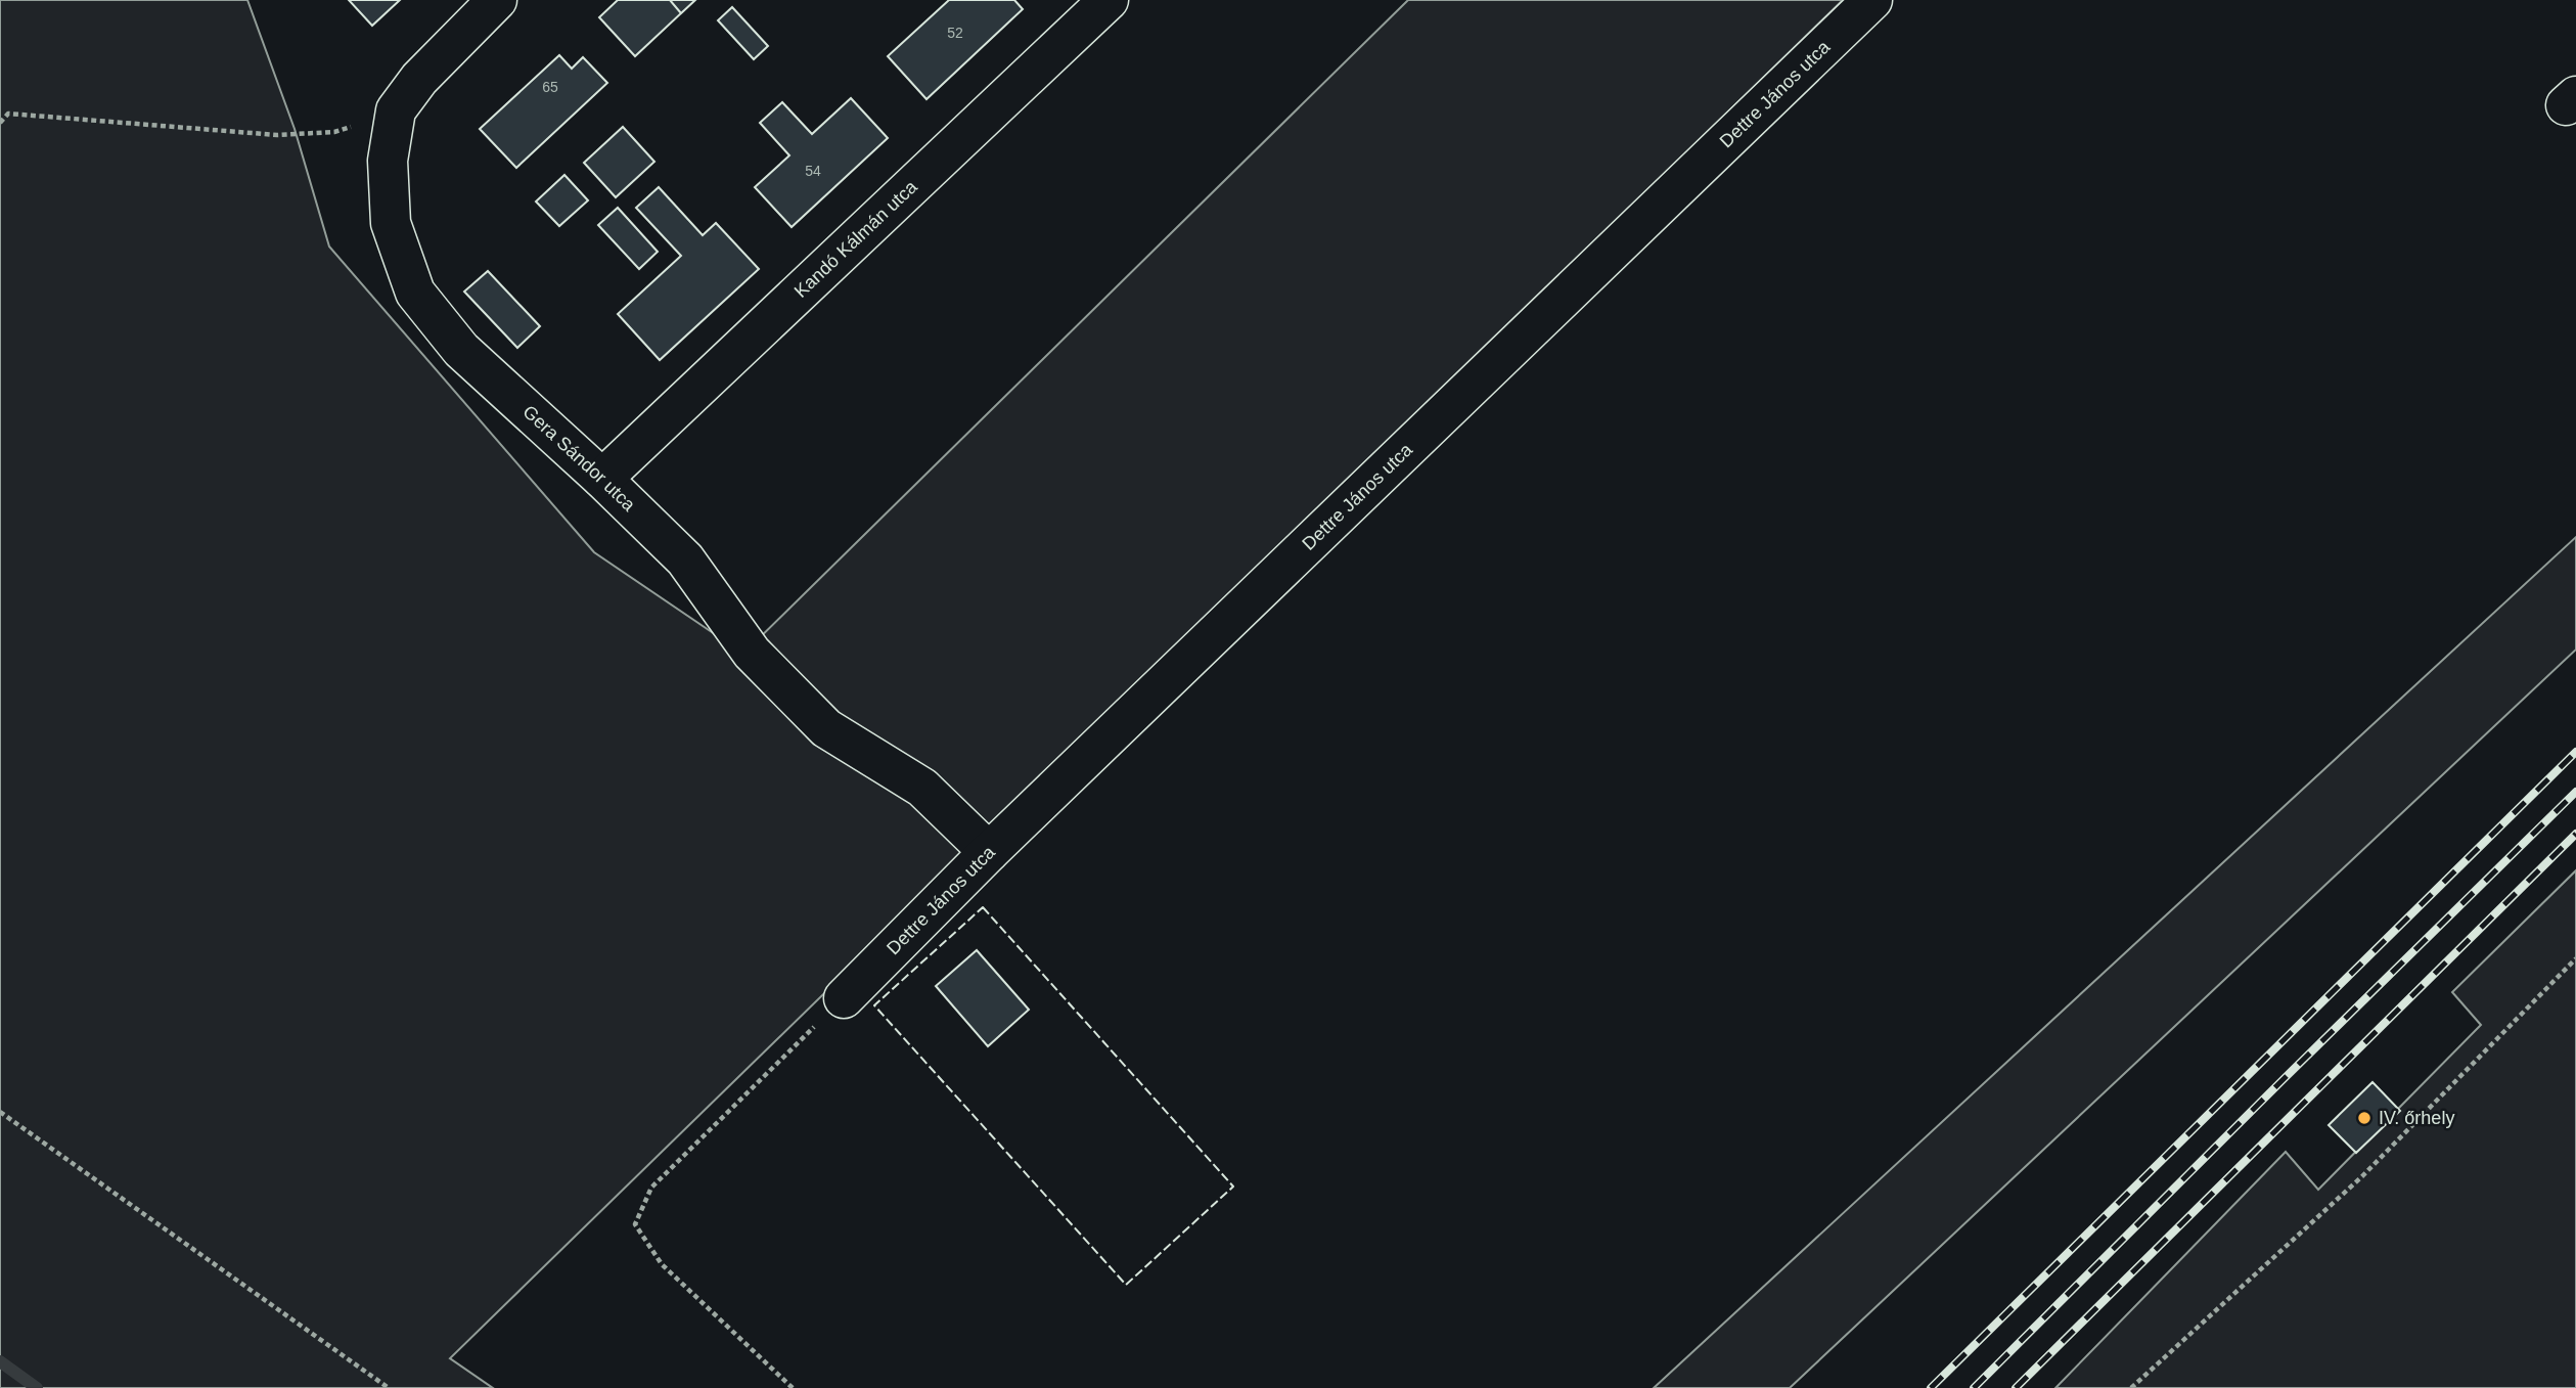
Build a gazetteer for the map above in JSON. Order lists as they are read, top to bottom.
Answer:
{
  "streets": {
    "street": ["Dettre János utca", "Kandó Kálmán utca", "Gera Sándor utca"]
  },
  "crossings": [
    ["Dettre János utca", "Gera Sándor utca"],
    ["Kandó Kálmán utca", "Gera Sándor utca"]
  ],
  "places": ["IV. őrhely"],
  "house_numbers": ["52", "65", "54"]
}
